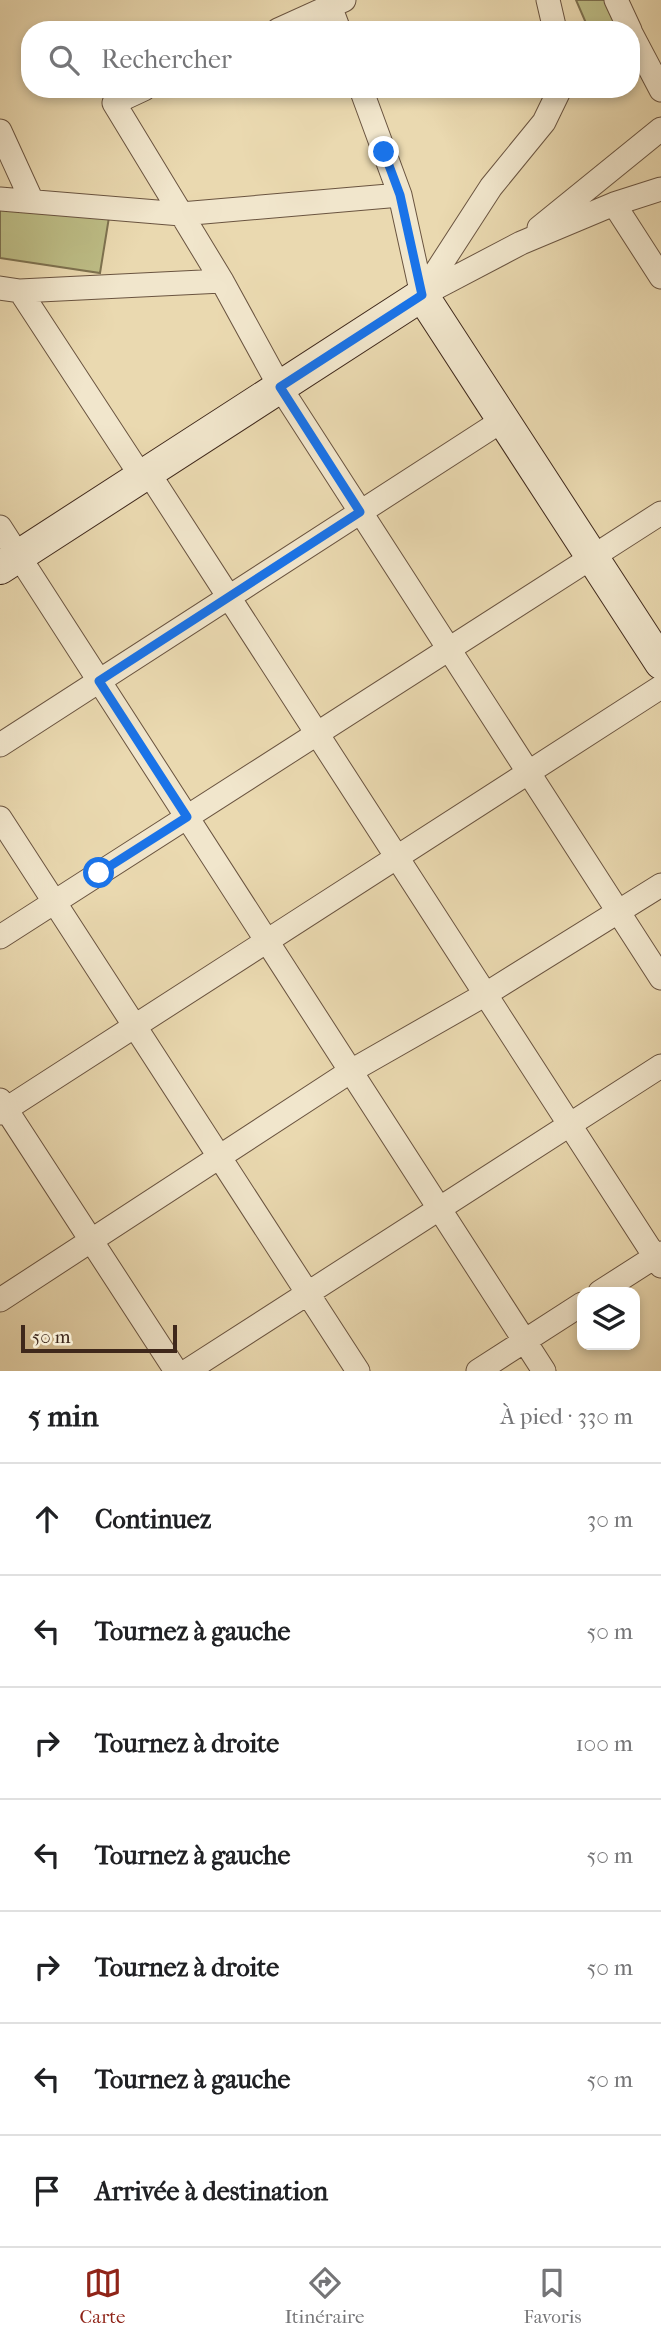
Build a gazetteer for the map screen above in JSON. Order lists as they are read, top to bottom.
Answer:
{
  "scale_bar": "50 m",
  "page": {
    "search": "Rechercher",
    "scale": "50 m",
    "heading": ["5 min", "À pied · 330 m"],
    "list": [
      ["Continuez", "30 m"],
      ["Tournez à gauche", "50 m"],
      ["Tournez à droite", "100 m"],
      ["Tournez à gauche", "50 m"],
      ["Tournez à droite", "50 m"],
      ["Tournez à gauche", "50 m"],
      "Arrivée à destination"
    ],
    "nav": ["Carte", "Itinéraire", "Favoris"]
  }
}
